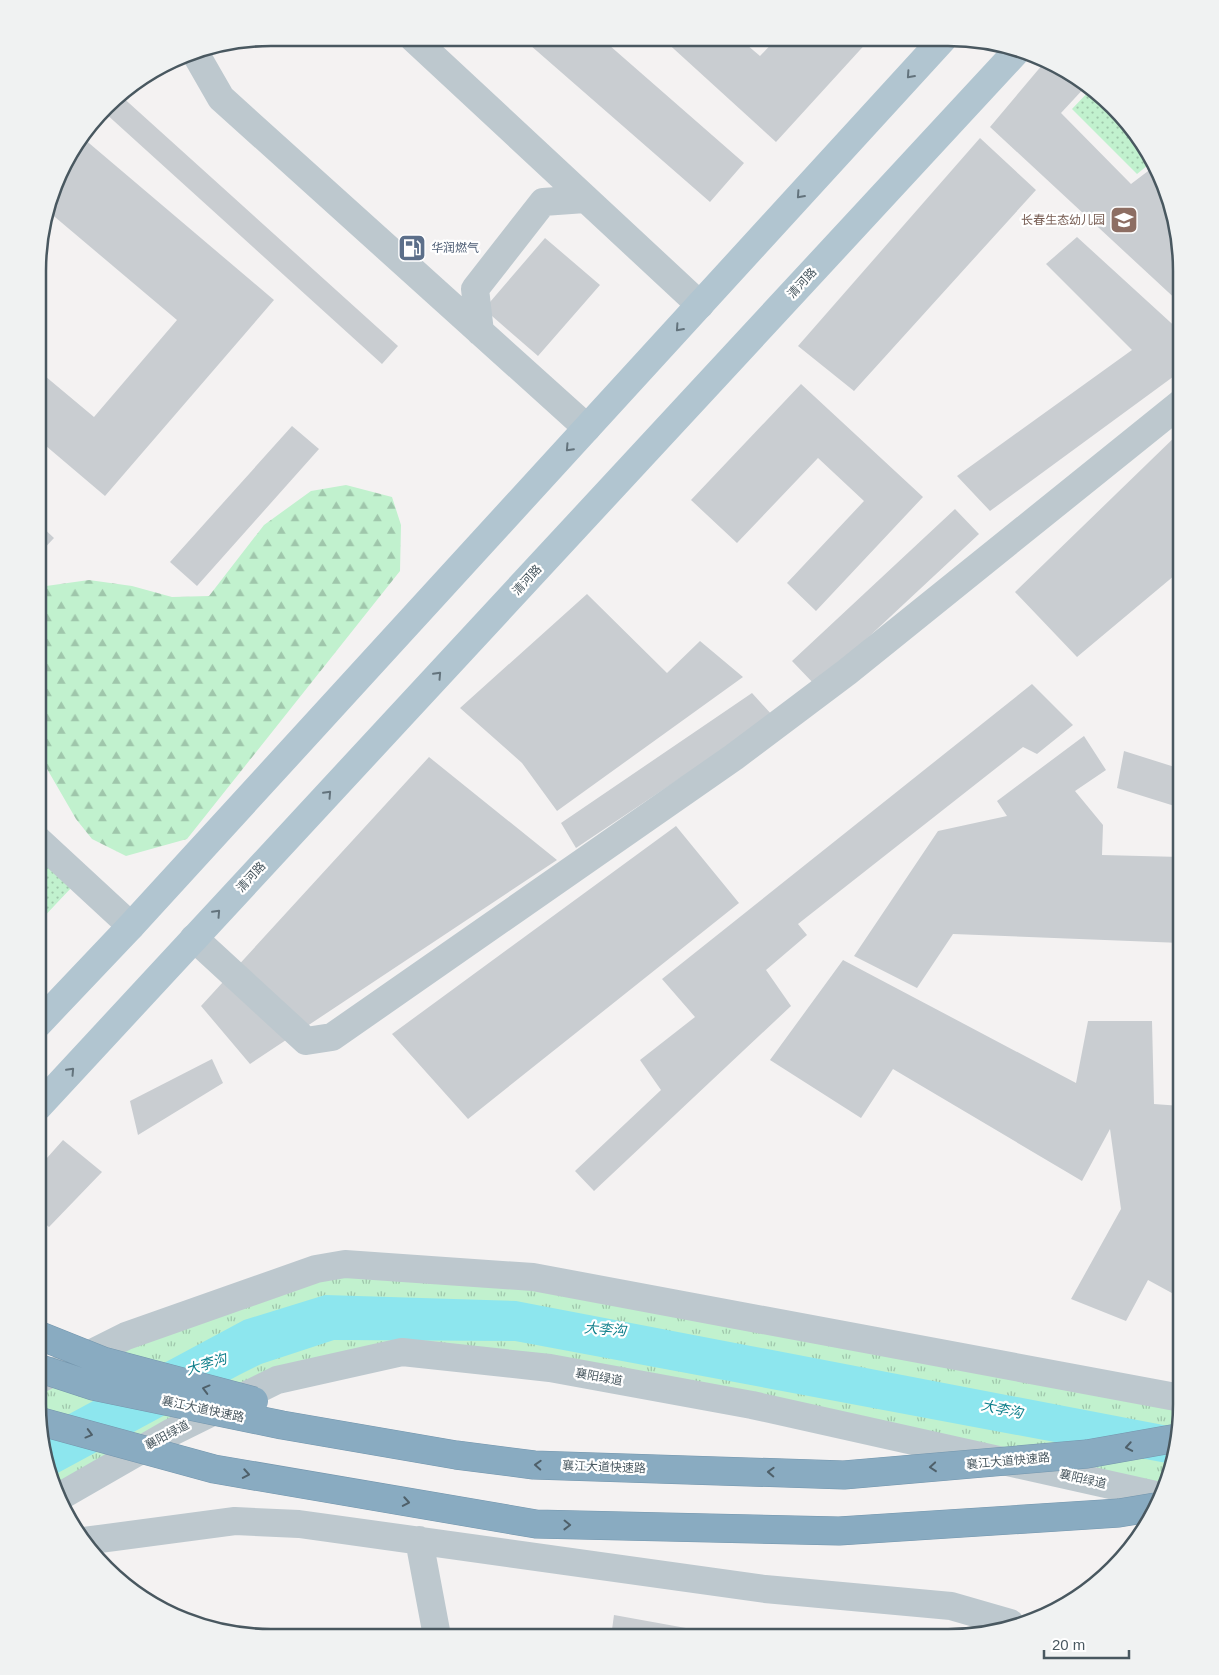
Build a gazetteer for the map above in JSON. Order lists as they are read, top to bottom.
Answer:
{
  "streets": {
    "highway": ["襄江大道快速路"],
    "main road": ["清河路"],
    "street": ["襄阳绿道"]
  },
  "water": ["大李沟"],
  "places": {
    "school or university": ["长春生态幼儿园"],
    "fuel station": ["华润燃气"]
  },
  "scale_bar": "20 m"
}
